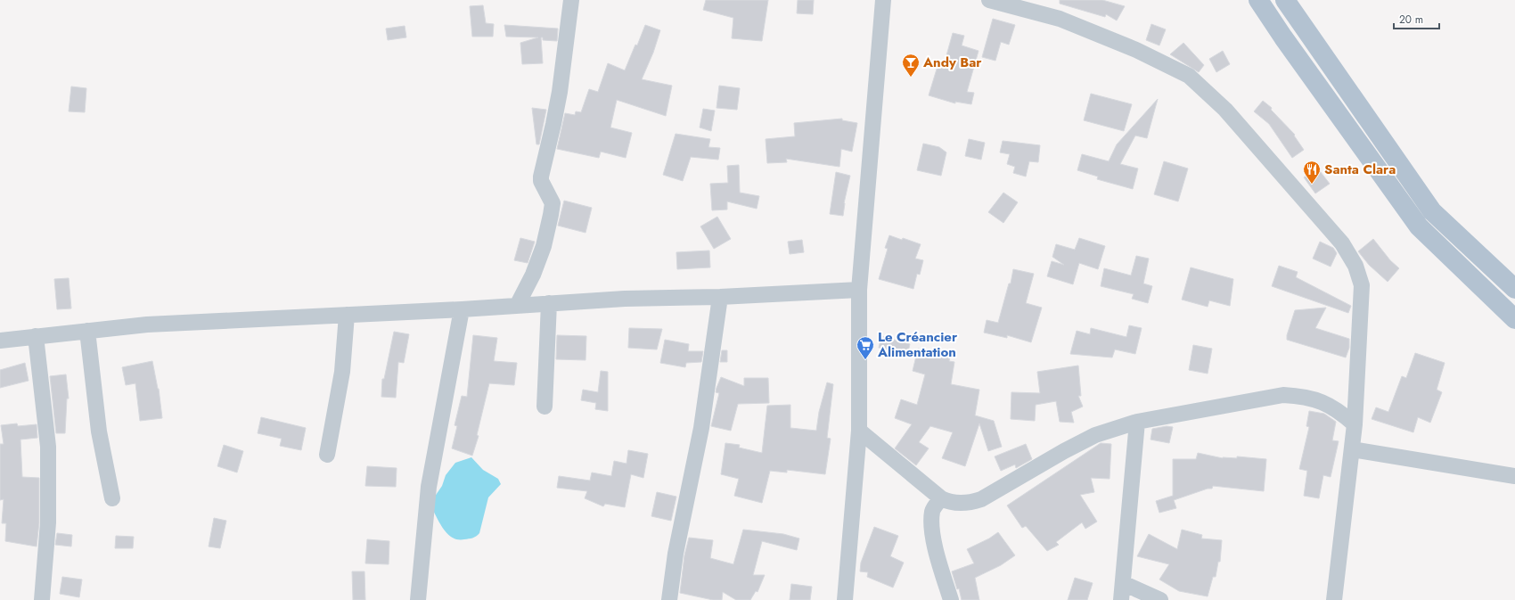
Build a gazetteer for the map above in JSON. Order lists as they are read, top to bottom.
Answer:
{
  "places": {
    "bar": ["Andy Bar"],
    "restaurant": ["Santa Clara"],
    "supermarket": ["Le Créancier Alimentation"]
  },
  "scale_bar": "20 m"
}
